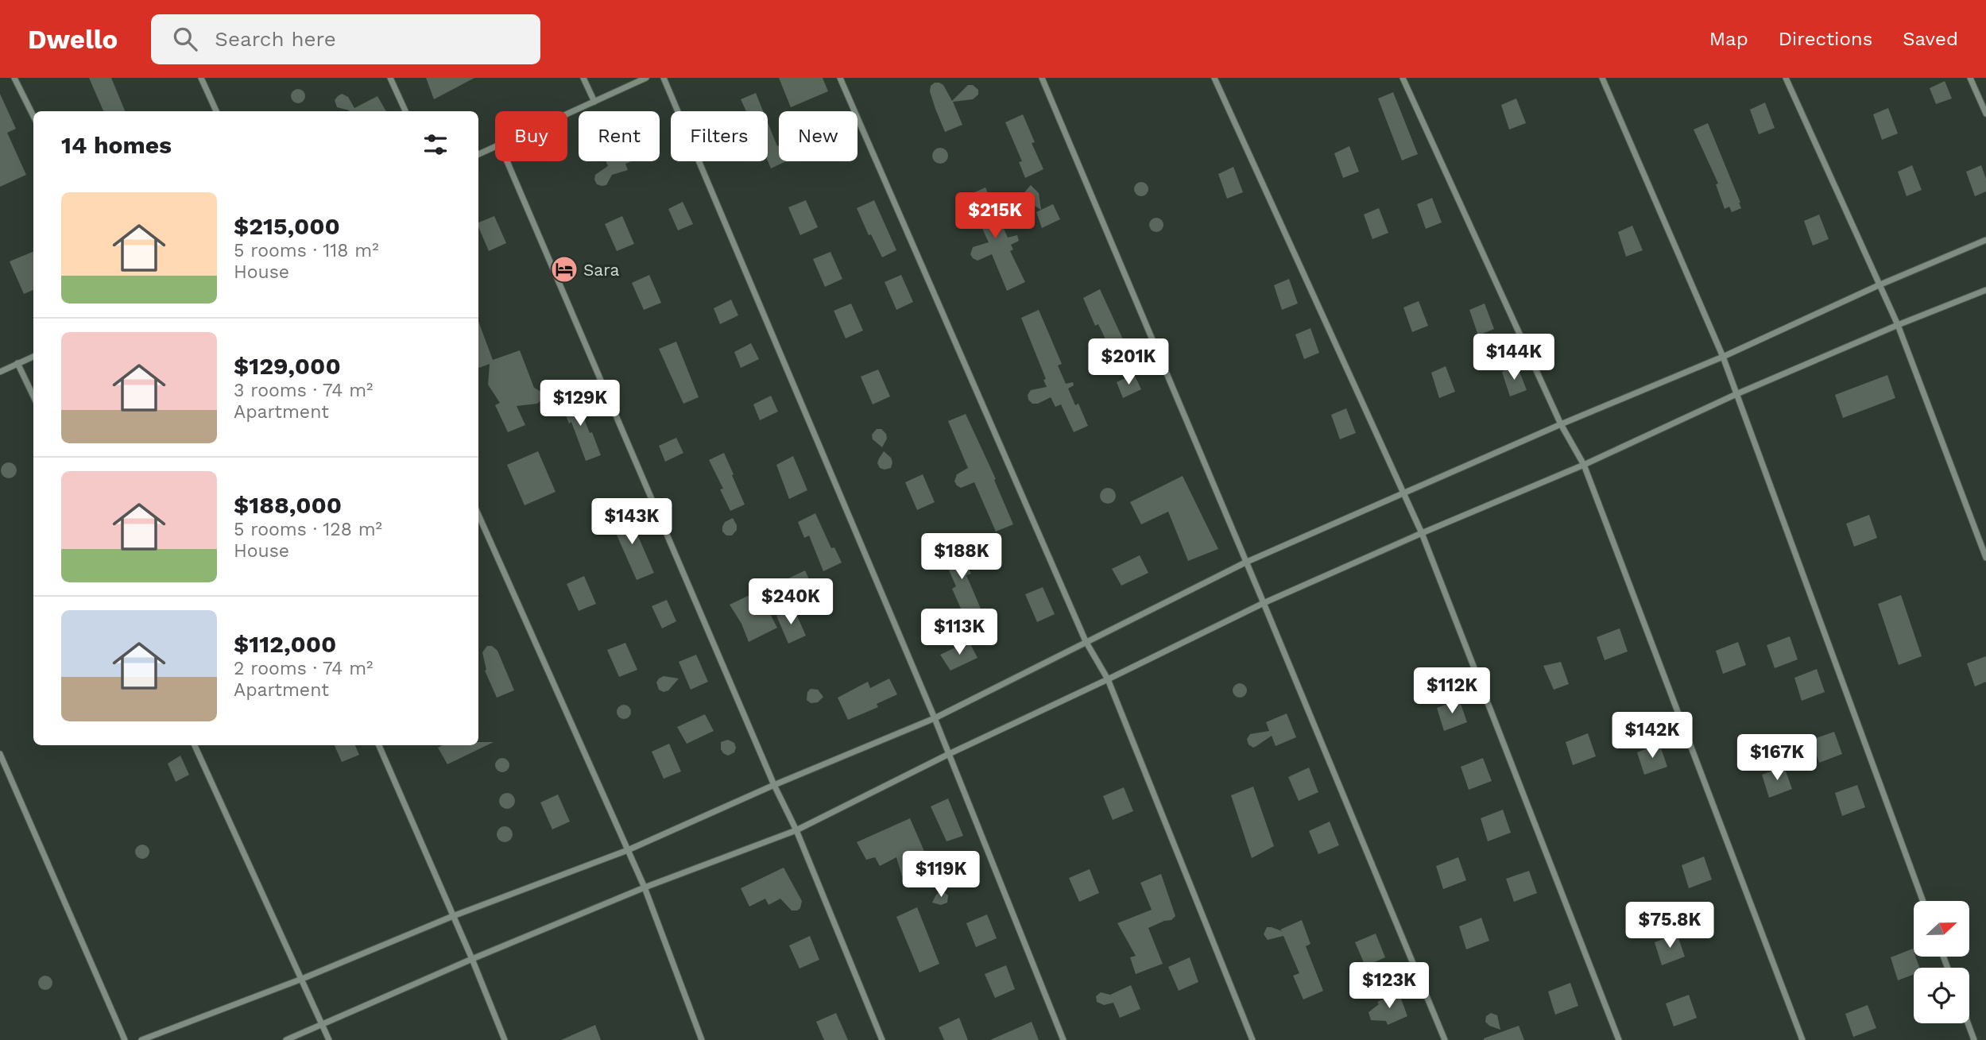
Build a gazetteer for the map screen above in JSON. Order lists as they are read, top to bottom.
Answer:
{
  "places": {
    "hotel": ["Sara"]
  },
  "north": "right",
  "page": {
    "header": "Dwello",
    "search": "Search here",
    "nav": ["Map", "Directions", "Saved"],
    "chip": [
      "Buy",
      "Rent",
      "Filters",
      "New"
    ],
    "heading": "14 homes",
    "list": [
      {
        "name": "$215,000",
        "note": "5 rooms · 118 m² · House"
      },
      {
        "name": "$129,000",
        "note": "3 rooms · 74 m² · Apartment"
      },
      {
        "name": "$188,000",
        "note": "5 rooms · 128 m² · House"
      },
      {
        "name": "$112,000",
        "note": "2 rooms · 74 m² · Apartment"
      }
    ],
    "price": [
      "$215K",
      "$144K",
      "$201K",
      "$129K",
      "$143K",
      "$188K",
      "$240K",
      "$113K",
      "$112K",
      "$142K",
      "$167K",
      "$119K",
      "$75.8K",
      "$123K"
    ]
  }
}
